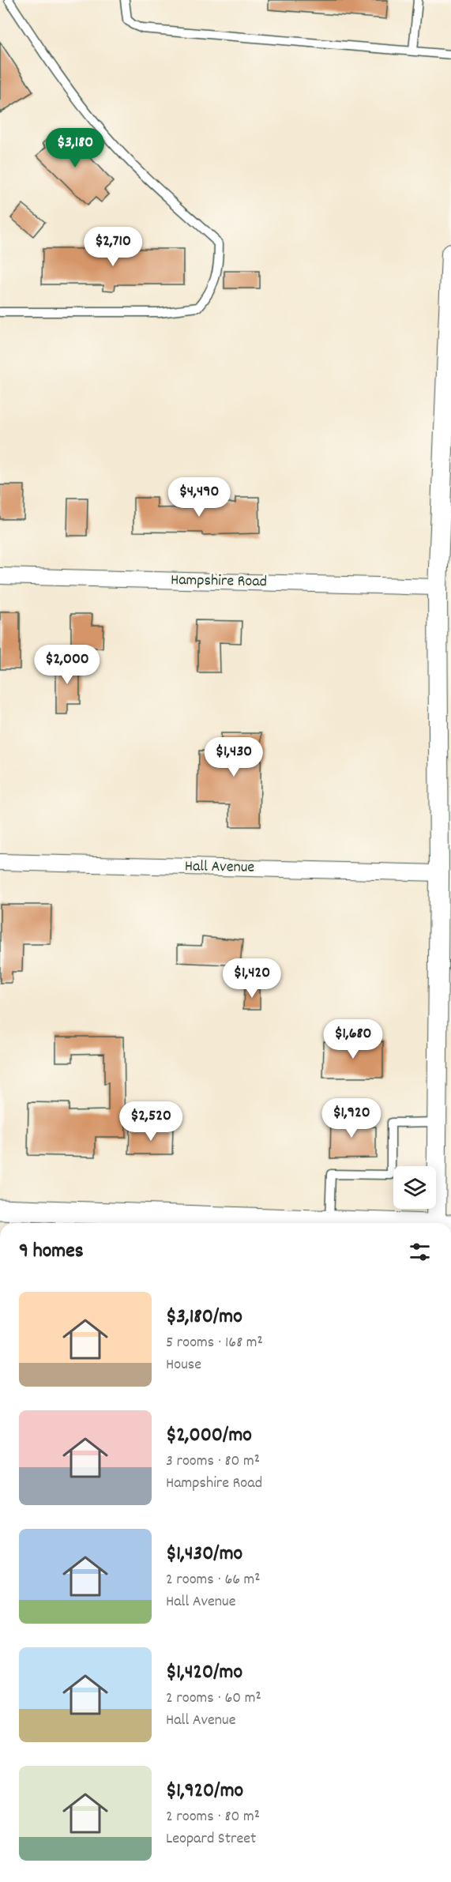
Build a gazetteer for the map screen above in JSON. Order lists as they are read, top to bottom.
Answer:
{
  "streets": {
    "street": ["Hampshire Road", "Hall Avenue"]
  },
  "page": {
    "price": [
      "$3,180",
      "$2,710",
      "$4,490",
      "$2,000",
      "$1,430",
      "$1,420",
      "$1,680",
      "$1,920",
      "$2,520"
    ],
    "heading": "9 homes",
    "list": [
      {
        "name": "$3,180/mo",
        "note": "5 rooms · 168 m² · House"
      },
      {
        "name": "$2,000/mo",
        "note": "3 rooms · 80 m² · Hampshire Road"
      },
      {
        "name": "$1,430/mo",
        "note": "2 rooms · 66 m² · Hall Avenue"
      },
      {
        "name": "$1,420/mo",
        "note": "2 rooms · 60 m² · Hall Avenue"
      },
      {
        "name": "$1,920/mo",
        "note": "2 rooms · 80 m² · Leopard Street"
      }
    ]
  }
}
